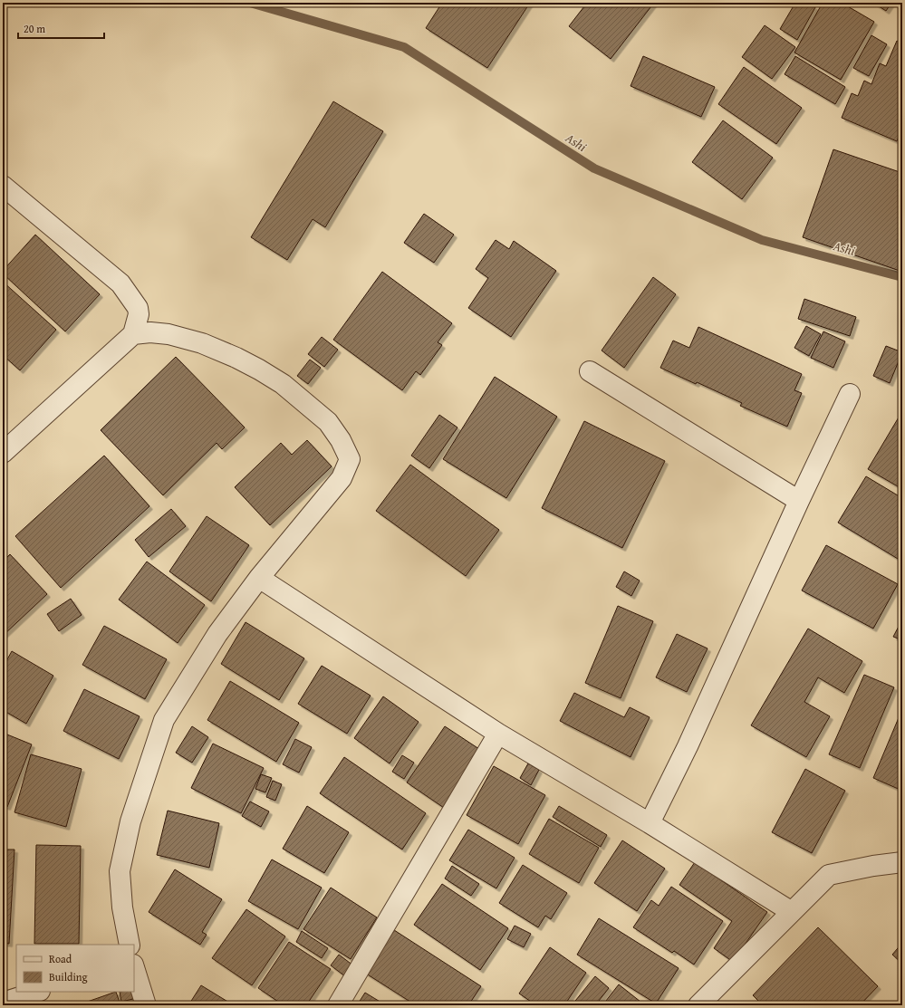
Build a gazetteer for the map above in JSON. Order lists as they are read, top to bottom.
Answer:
{
  "water": ["Ashi"],
  "legend": ["Road", "Building"],
  "scale_bar": "20 m"
}
